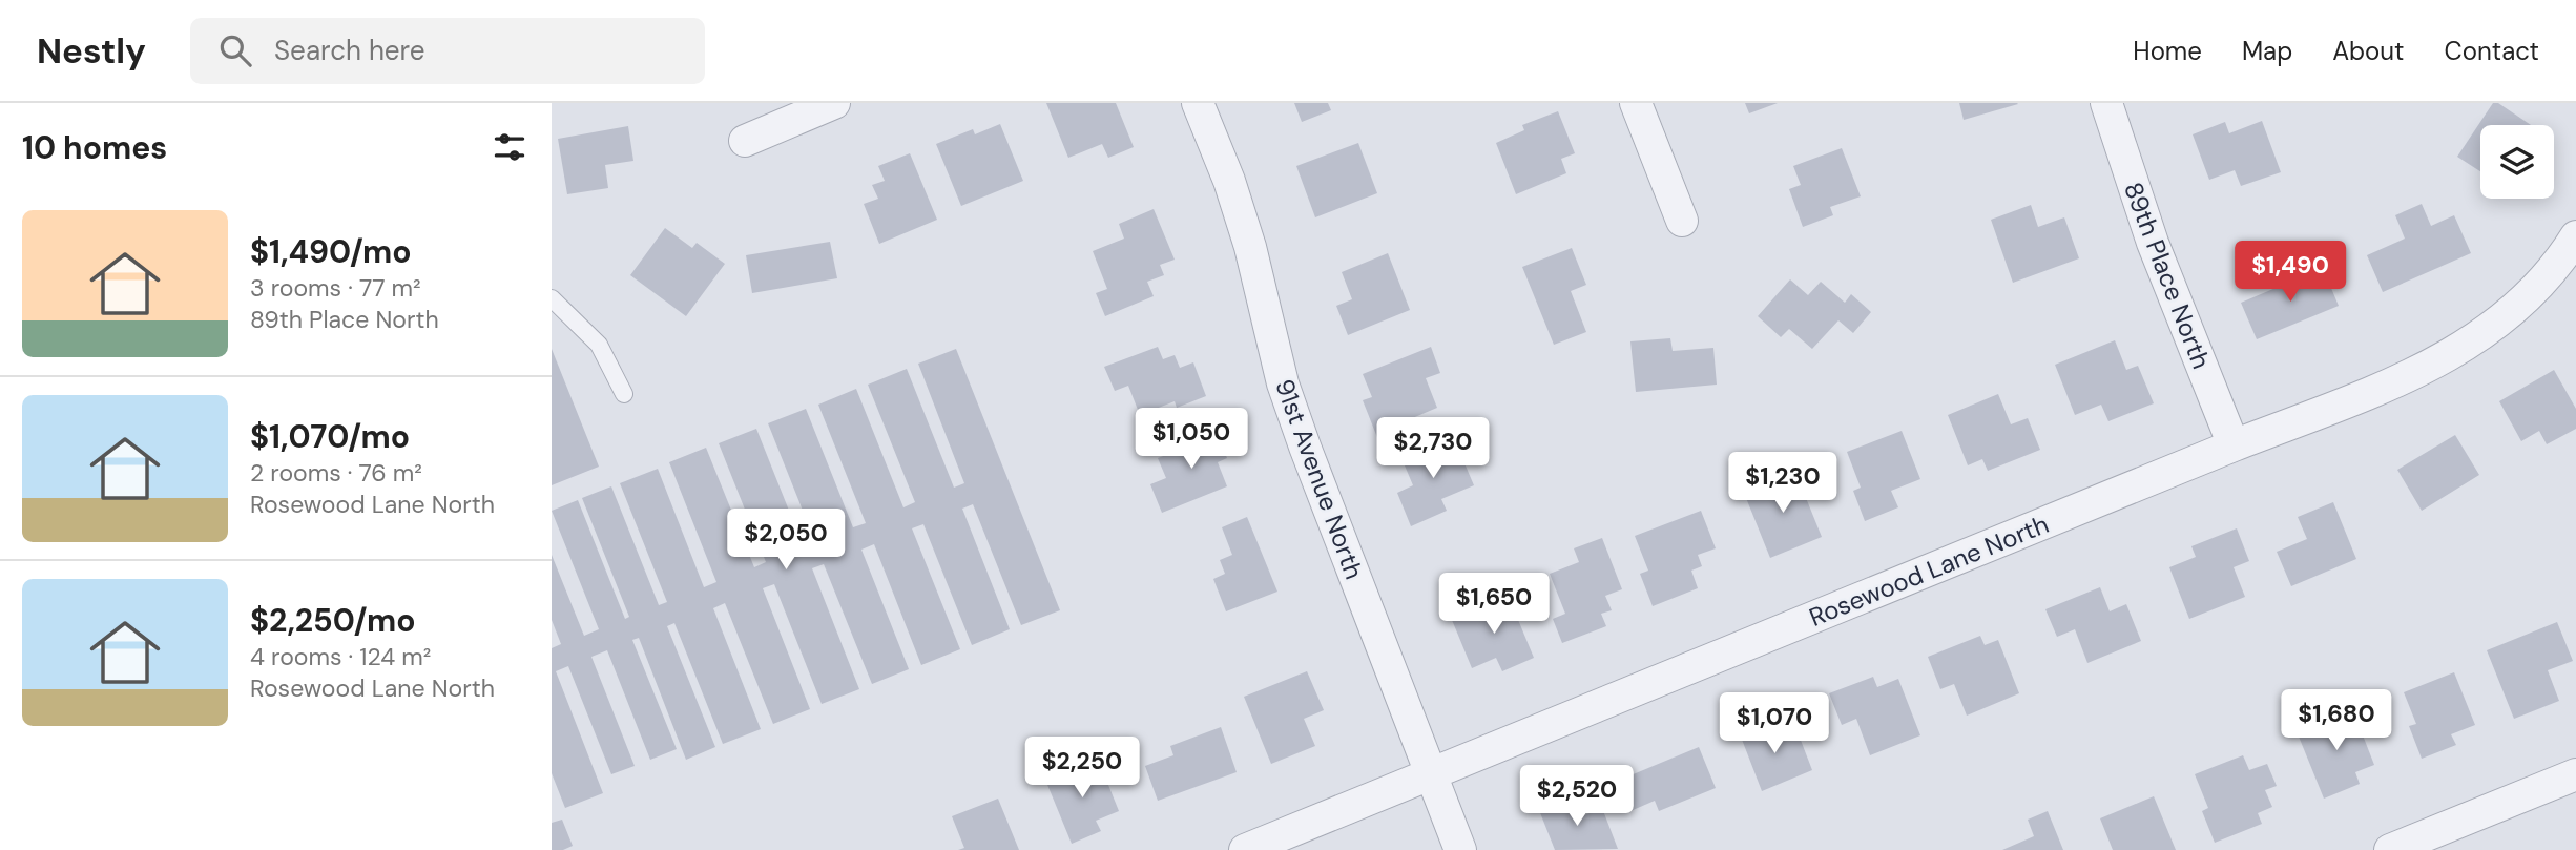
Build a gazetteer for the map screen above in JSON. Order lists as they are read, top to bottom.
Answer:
{
  "streets": {
    "street": ["89th Place North", "91st Avenue North", "Rosewood Lane North"]
  },
  "crossings": [
    ["89th Place North", "Rosewood Lane North"],
    ["91st Avenue North", "Rosewood Lane North"]
  ],
  "page": {
    "header": "Nestly",
    "search": "Search here",
    "nav": [
      "Home",
      "Map",
      "About",
      "Contact"
    ],
    "heading": "10 homes",
    "list": [
      {
        "name": "$1,490/mo",
        "note": "3 rooms · 77 m² · 89th Place North"
      },
      {
        "name": "$1,070/mo",
        "note": "2 rooms · 76 m² · Rosewood Lane North"
      },
      {
        "name": "$2,250/mo",
        "note": "4 rooms · 124 m² · Rosewood Lane North"
      }
    ],
    "price": [
      "$1,490",
      "$1,050",
      "$2,730",
      "$1,230",
      "$2,050",
      "$1,650",
      "$1,680",
      "$1,070",
      "$2,250",
      "$2,520"
    ]
  }
}
